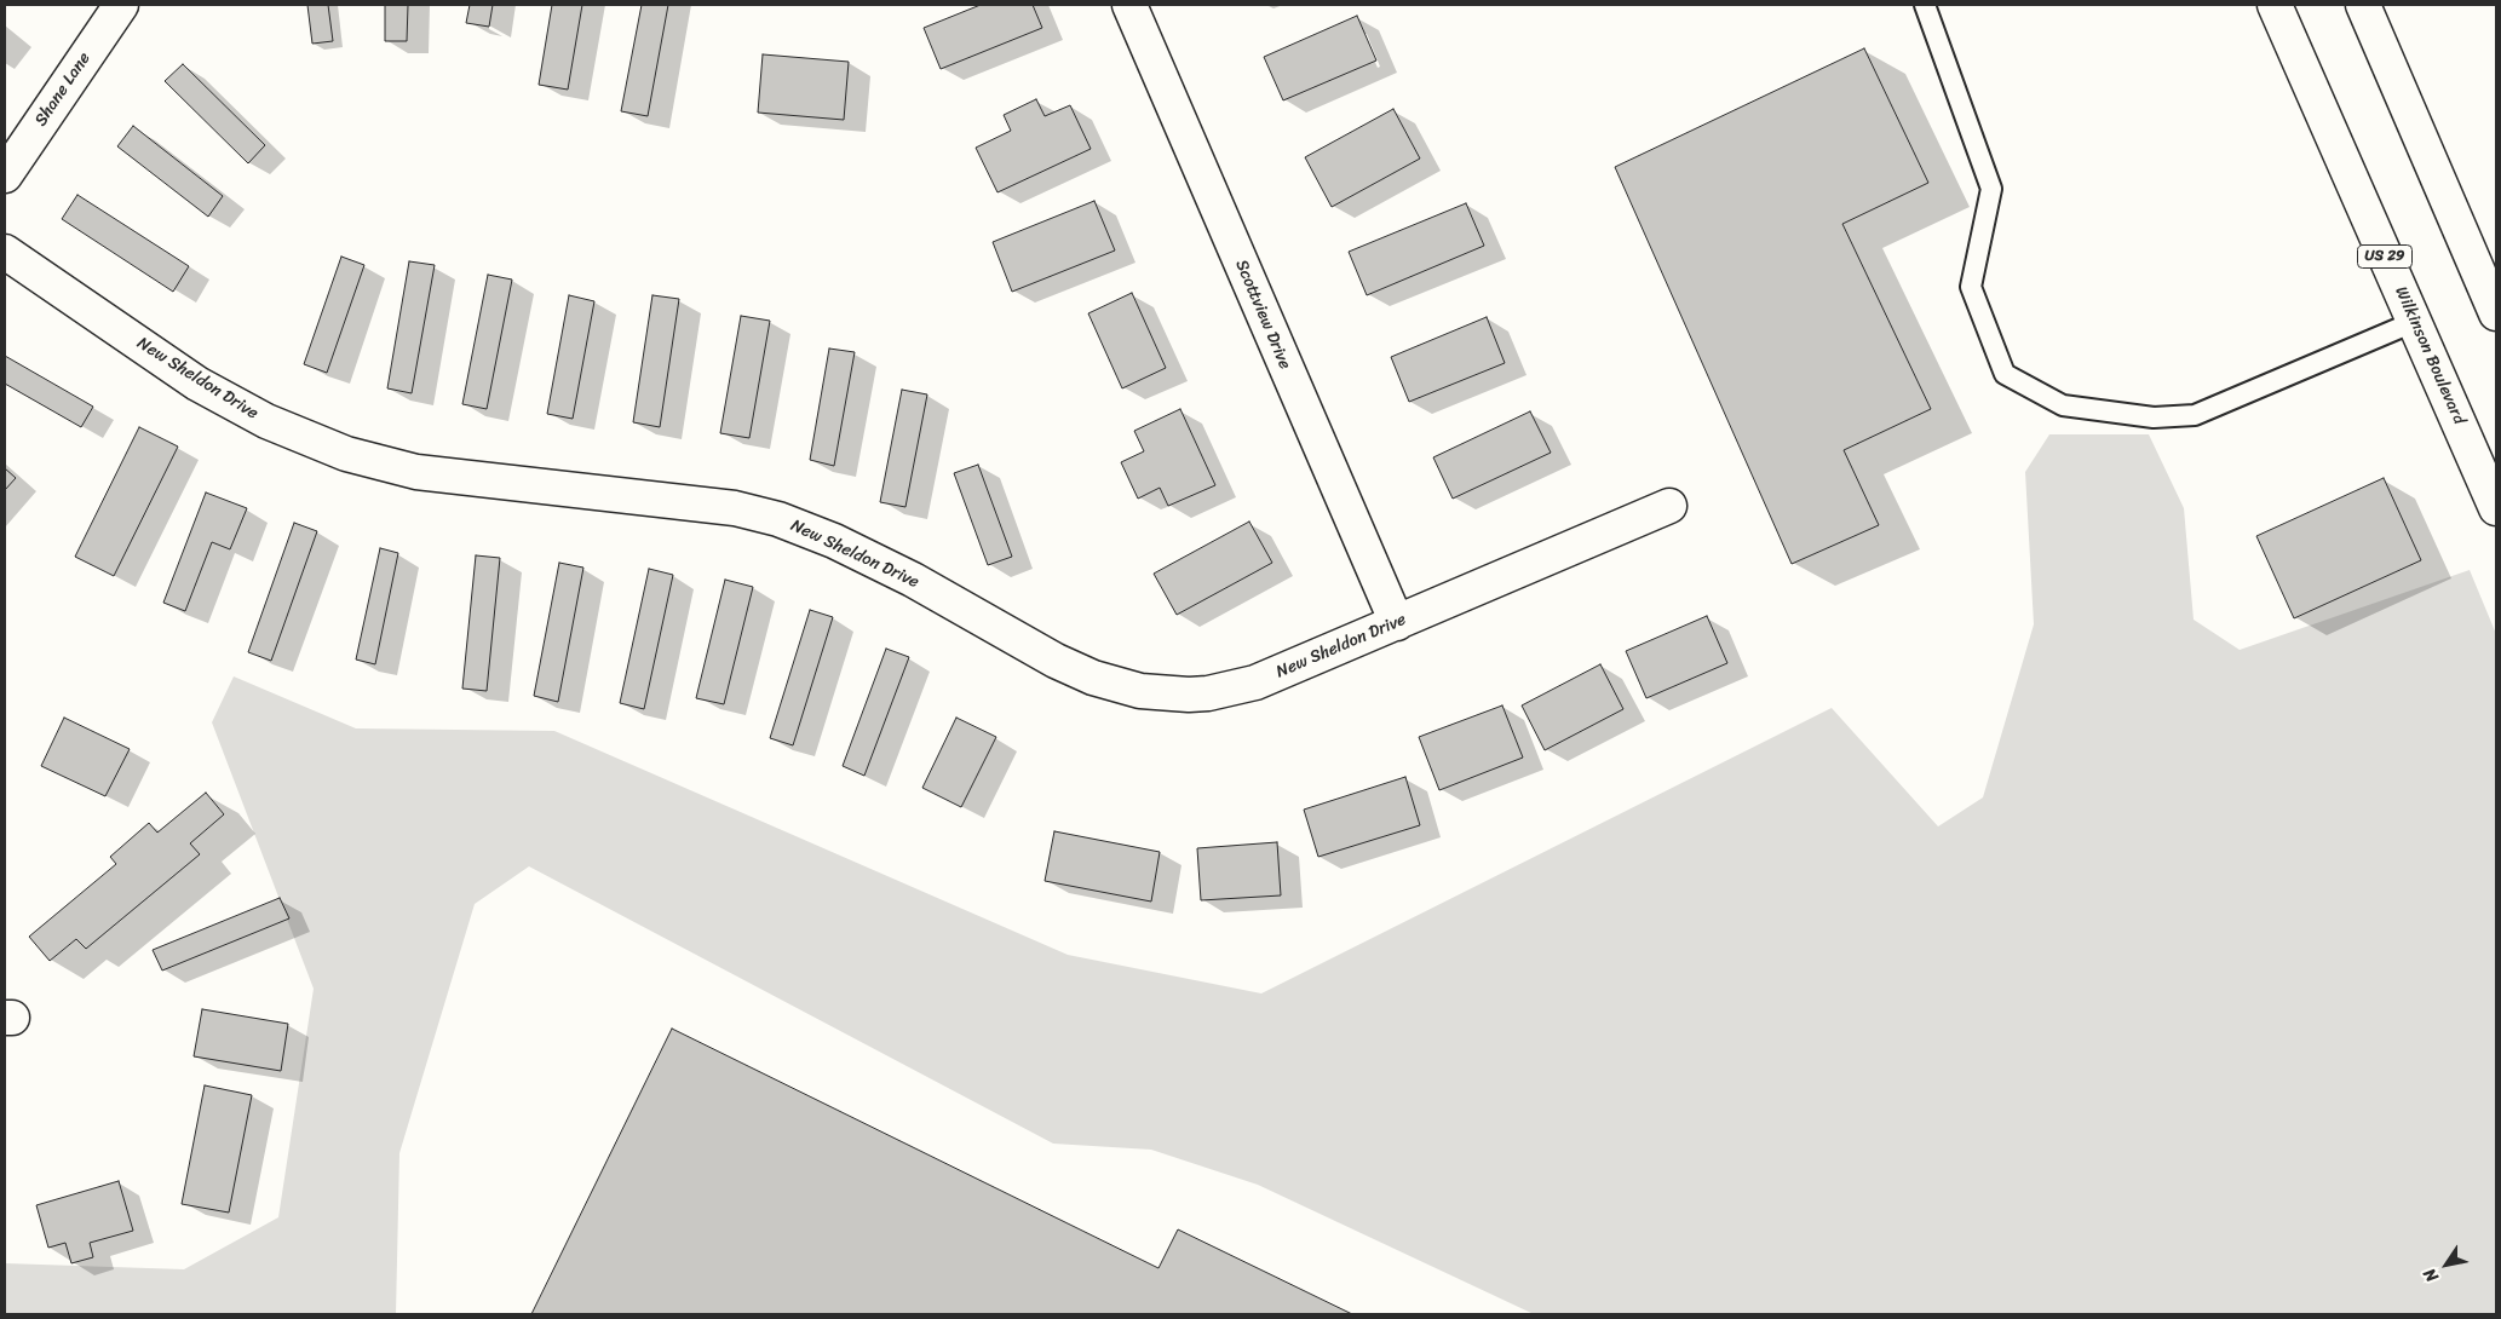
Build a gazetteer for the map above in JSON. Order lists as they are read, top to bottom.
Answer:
{
  "streets": {
    "street": [
      "Shane Lane",
      "US 29",
      "Scottview Drive",
      "Wilkinson Boulevard",
      "New Sheldon Drive"
    ]
  },
  "crossings": [
    ["Scottview Drive", "New Sheldon Drive"]
  ],
  "north": "bottom left"
}
